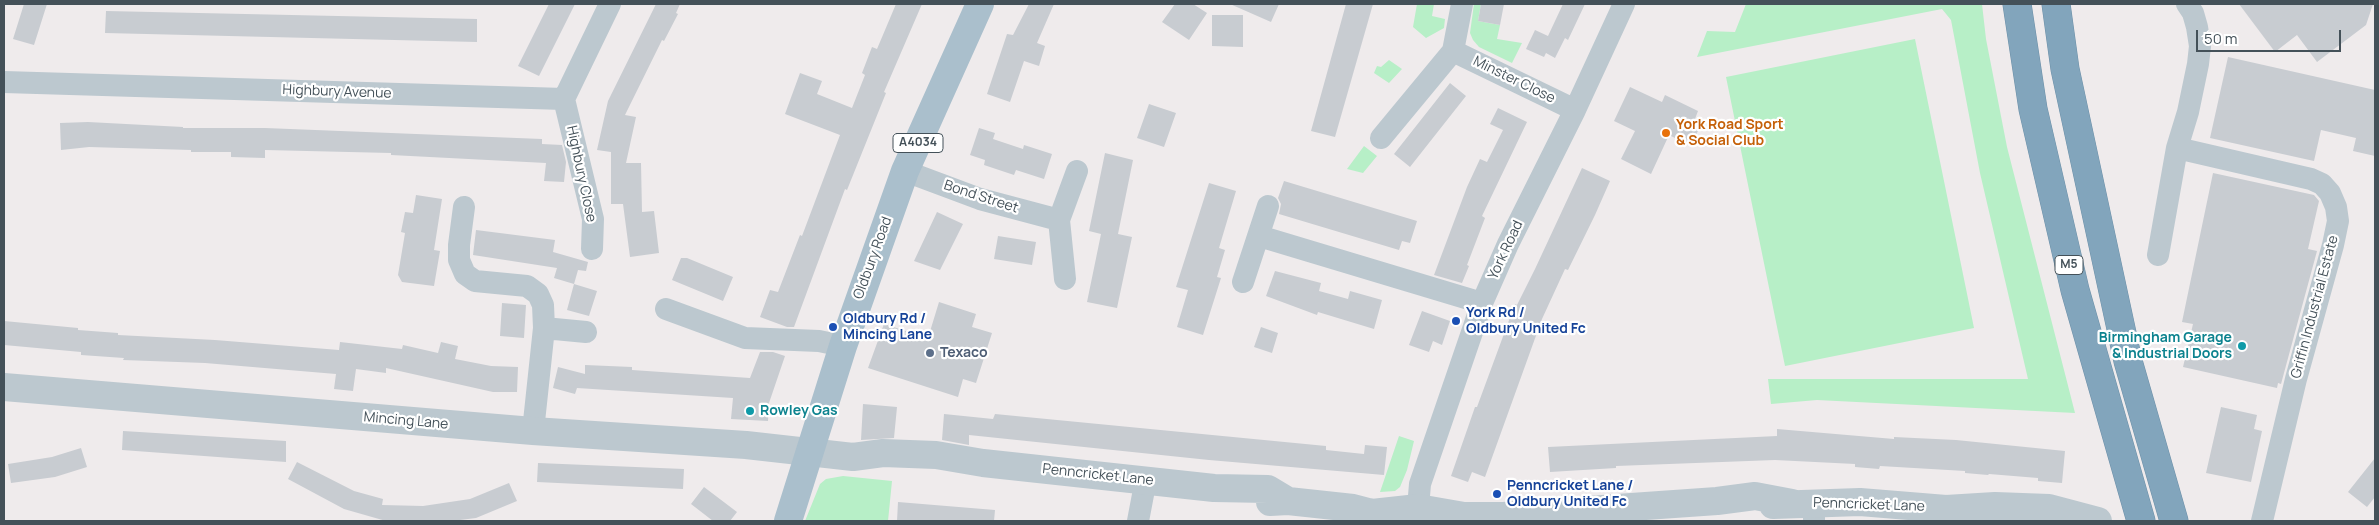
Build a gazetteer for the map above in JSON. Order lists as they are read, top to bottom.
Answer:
{
  "streets": {
    "highway": ["M5"],
    "main road": ["A4034", "Oldbury Road"],
    "street": [
      "Minster Close",
      "Highbury Avenue",
      "Highbury Close",
      "Bond Street",
      "York Road",
      "Griffin Industrial Estate",
      "Mincing Lane",
      "Penncricket Lane"
    ]
  },
  "crossings": [
    ["Minster Close", "York Road"],
    ["Highbury Avenue", "Highbury Close"],
    ["Bond Street", "Oldbury Road"],
    ["York Road", "Penncricket Lane"],
    ["Oldbury Road", "Mincing Lane"],
    ["Oldbury Road", "Penncricket Lane"],
    ["Mincing Lane", "Penncricket Lane"]
  ],
  "places": [
    "York Road Sport & Social Club",
    "York Rd / Oldbury United Fc",
    "Oldbury Rd / Mincing Lane",
    "Birmingham Garage & Industrial Doors",
    "Texaco",
    "Rowley Gas",
    "Penncricket Lane / Oldbury United Fc"
  ],
  "scale_bar": "50 m"
}
